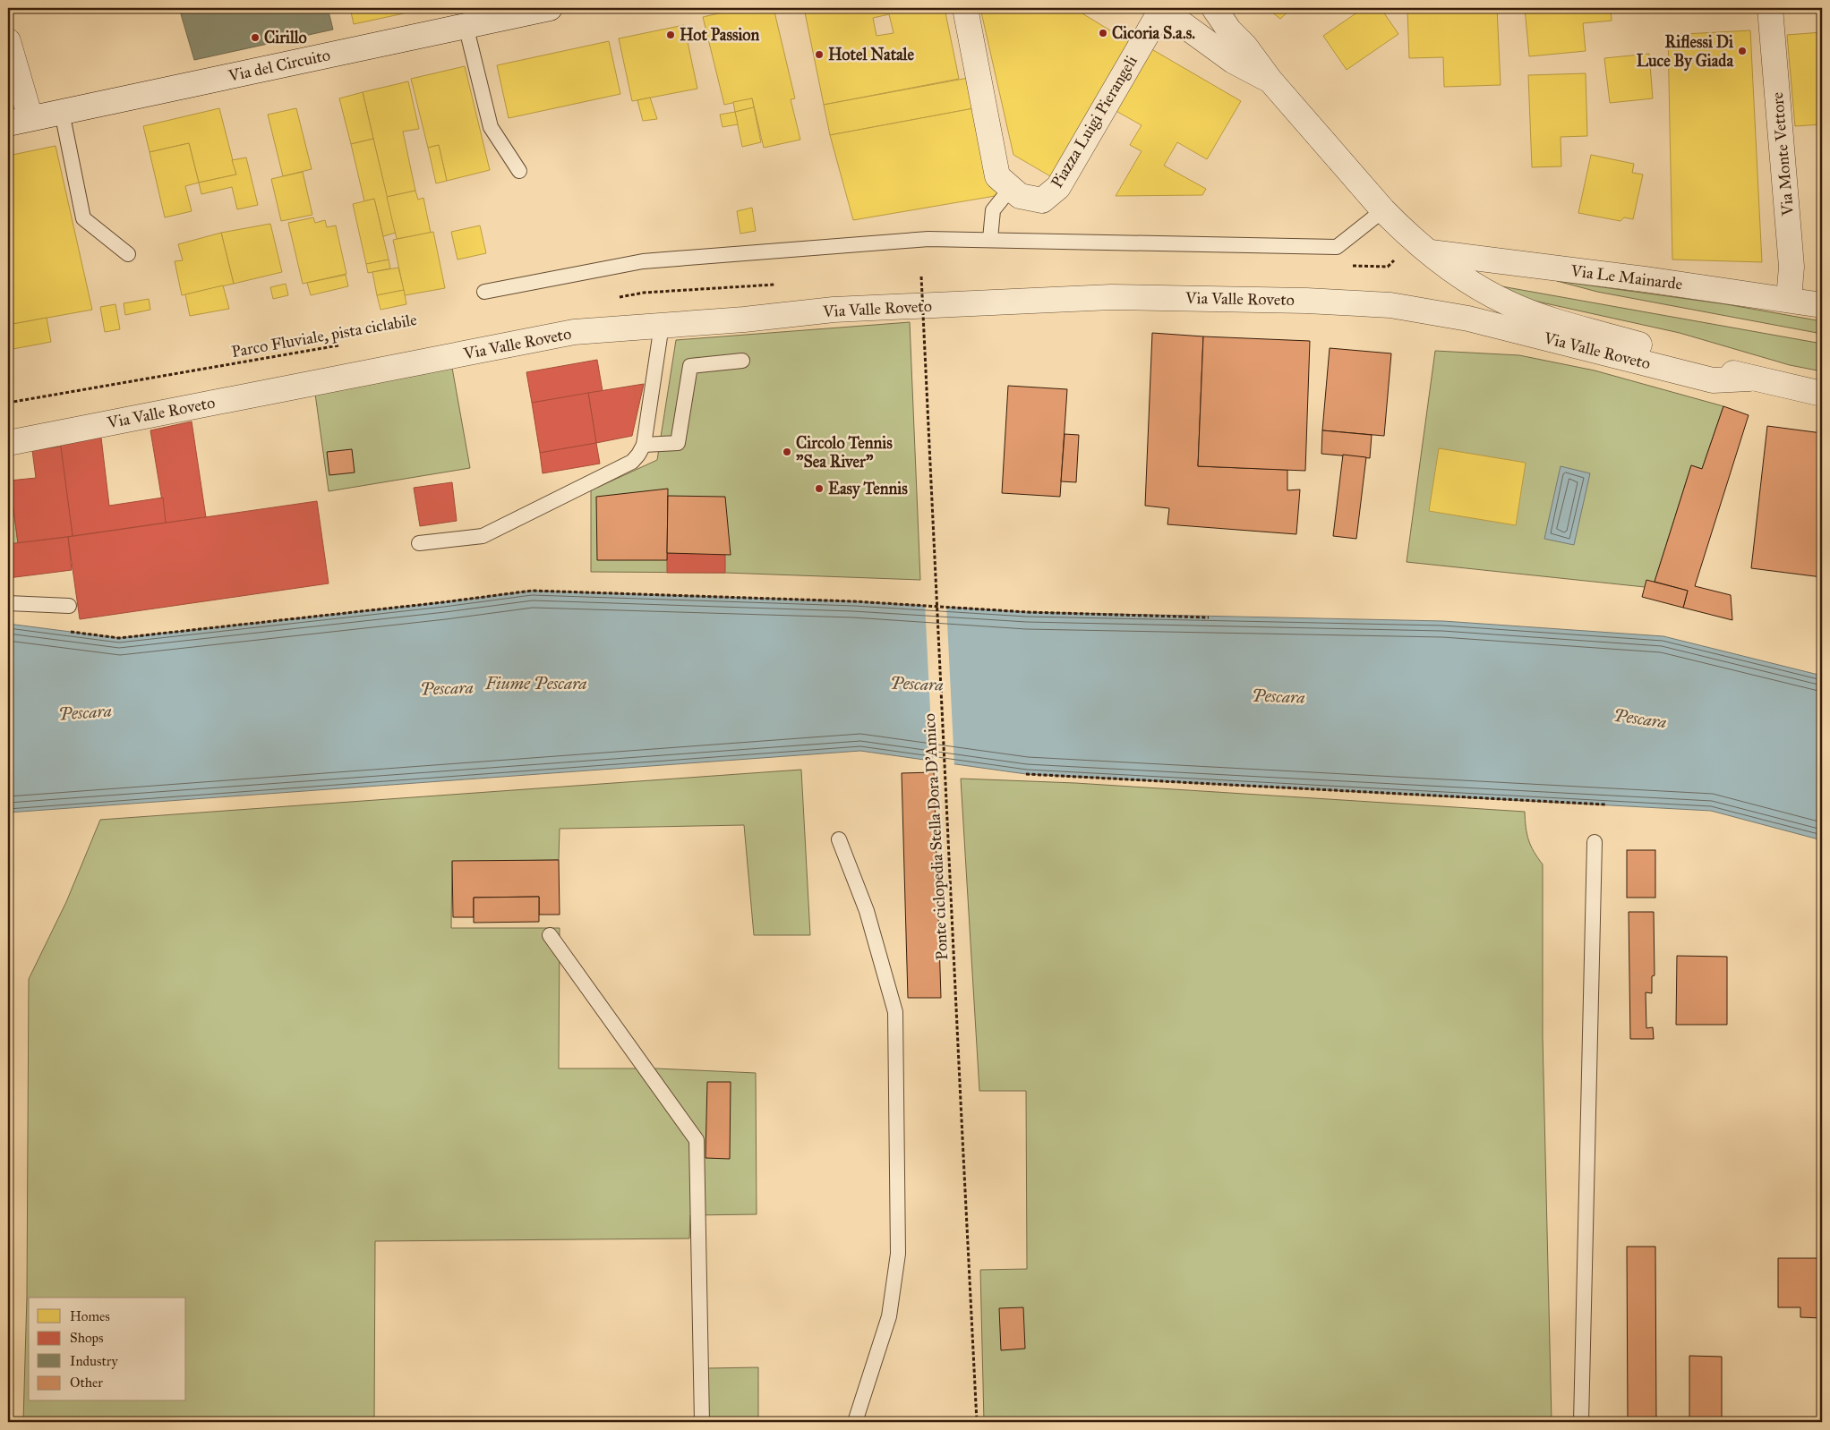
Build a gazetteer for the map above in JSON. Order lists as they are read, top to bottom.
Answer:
{
  "streets": {
    "street": [
      "Via del Circuito",
      "Piazza Luigi Pierangeli",
      "Via Monte Vettore",
      "Via Le Mainarde",
      "Via Valle Roveto"
    ],
    "path": ["Parco Fluviale, pista ciclabile", "Ponte ciclopedia Stella Dora D'Amico"]
  },
  "crossings": [
    ["Via Monte Vettore", "Via Le Mainarde"],
    ["Via Le Mainarde", "Via Valle Roveto"]
  ],
  "water": ["Fiume Pescara", "Pescara"],
  "places": [
    "Cicoria S.a.s.",
    "Hot Passion",
    "Cirillo",
    "Riflessi Di Luce By Giada",
    "Hotel Natale",
    "Circolo Tennis \"Sea River\"",
    "Easy Tennis"
  ],
  "legend": [
    "Homes",
    "Shops",
    "Industry",
    "Other"
  ]
}
